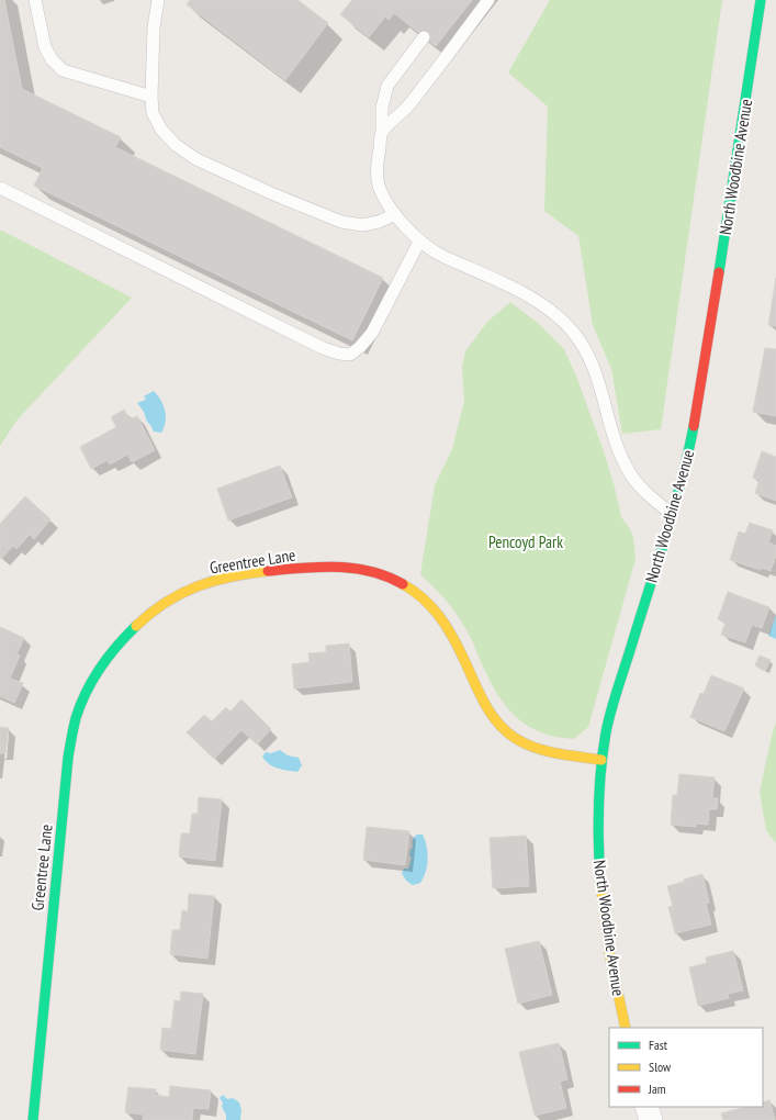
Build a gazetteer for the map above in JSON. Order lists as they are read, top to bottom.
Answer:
{
  "streets": {
    "street": ["North Woodbine Avenue", "Greentree Lane"]
  },
  "crossings": [
    ["North Woodbine Avenue", "Greentree Lane"]
  ],
  "parks": ["Pencoyd Park"],
  "legend": ["Fast", "Slow", "Jam"]
}
